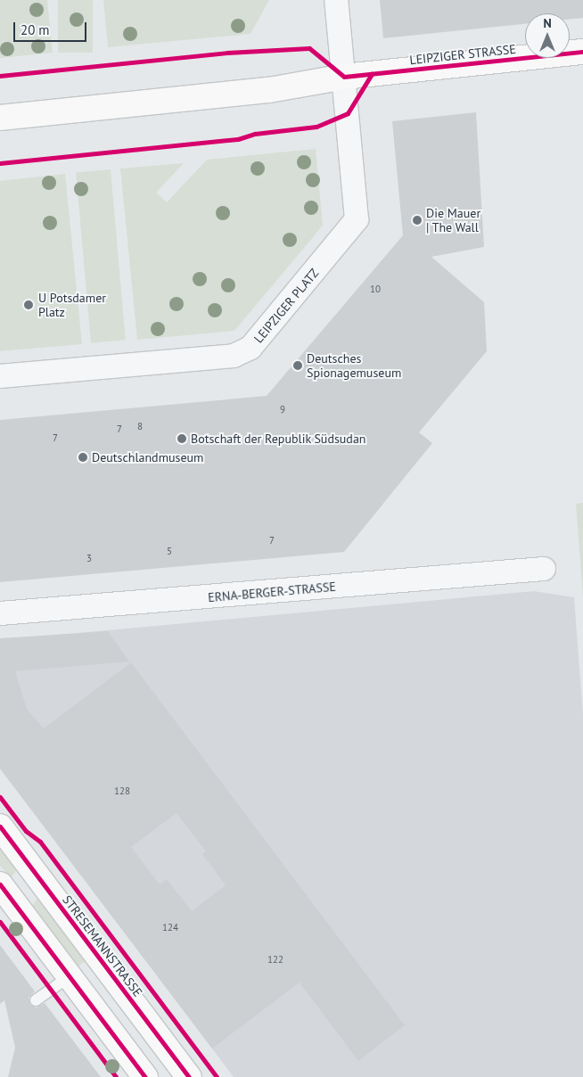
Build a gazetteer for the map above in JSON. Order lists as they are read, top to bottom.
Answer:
{
  "streets": {
    "main road": ["LEIPZIGER STRASSE", "STRESEMANNSTRASSE"],
    "street": ["LEIPZIGER PLATZ", "ERNA-BERGER-STRASSE"]
  },
  "crossings": [
    ["LEIPZIGER STRASSE", "LEIPZIGER PLATZ"]
  ],
  "places": [
    "Die Mauer | The Wall",
    "U Potsdamer Platz",
    "Deutsches Spionagemuseum",
    "Botschaft der Republik Südsudan",
    "Deutschlandmuseum"
  ],
  "house_numbers": [
    "10",
    "9",
    "8",
    "7",
    "7",
    "7",
    "5",
    "3",
    "128",
    "124",
    "122"
  ],
  "scale_bar": "20 m",
  "north": "top"
}
